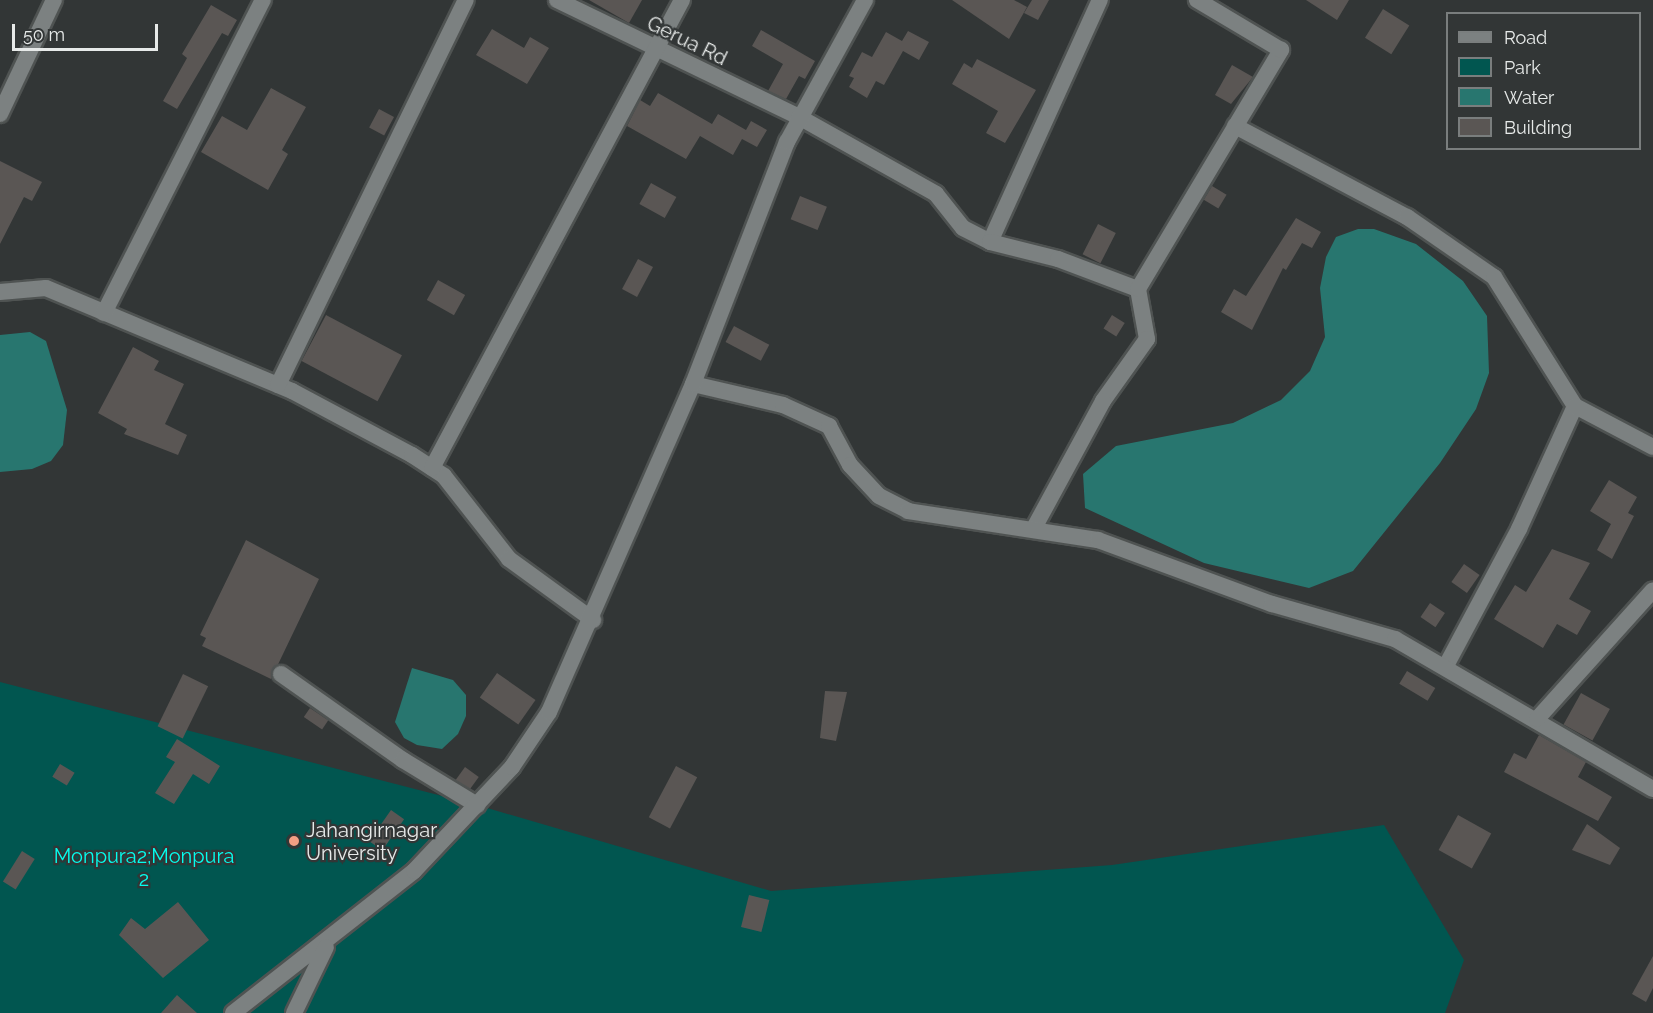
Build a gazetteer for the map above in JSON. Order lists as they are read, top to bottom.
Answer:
{
  "streets": {
    "street": ["Gerua Rd"]
  },
  "parks": ["Monpura2;Monpura 2"],
  "places": ["Jahangirnagar University"],
  "legend": [
    "Road",
    "Park",
    "Water",
    "Building"
  ],
  "scale_bar": "50 m"
}
